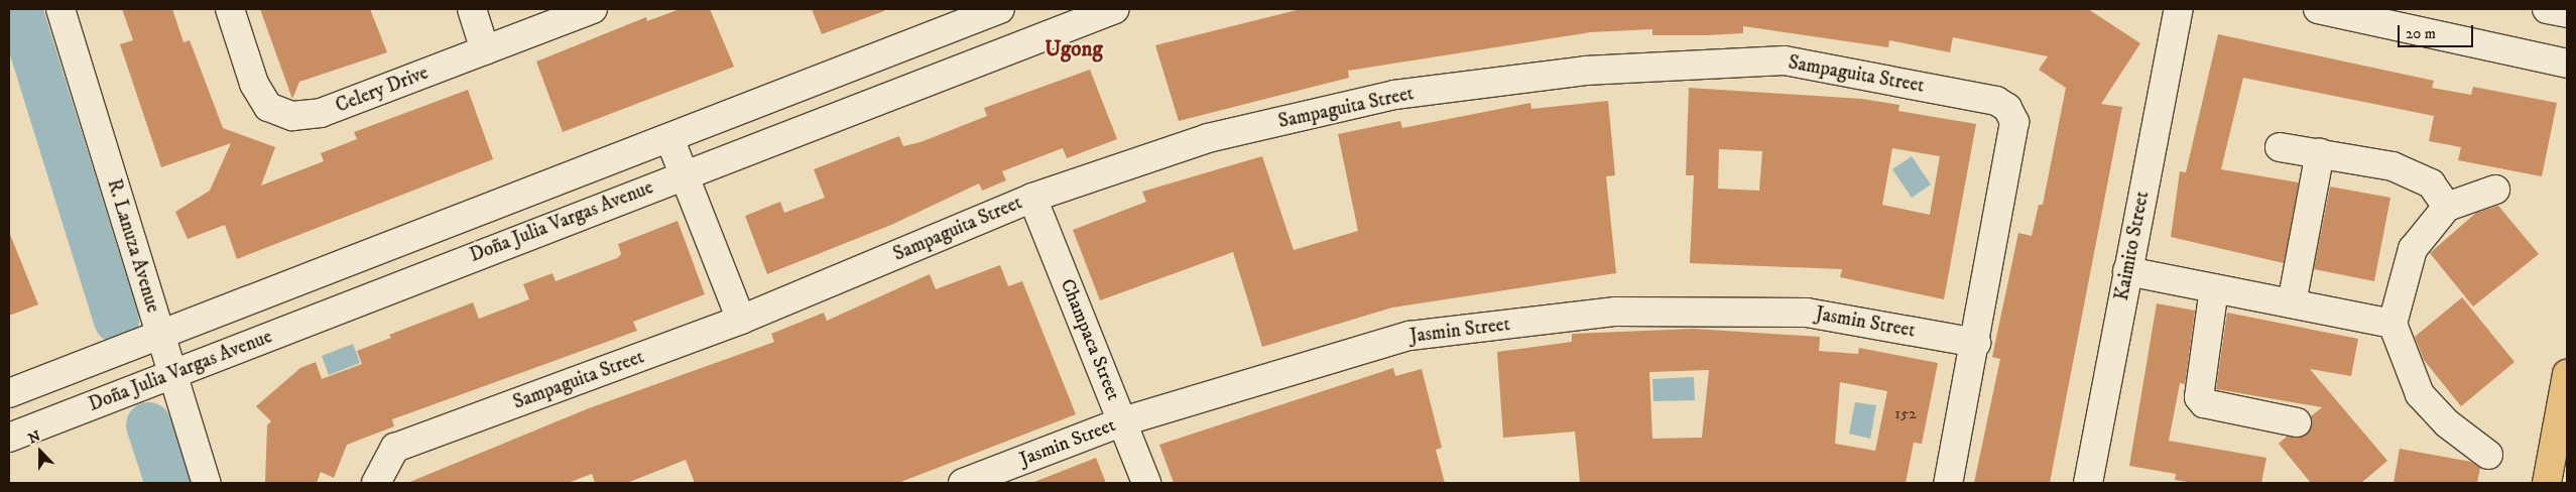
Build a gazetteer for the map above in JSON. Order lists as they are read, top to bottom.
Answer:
{
  "streets": {
    "street": [
      "Sampaguita Street",
      "Celery Drive",
      "Doña Julia Vargas Avenue",
      "R. Lanuza Avenue",
      "Kaimito Street",
      "Jasmin Street",
      "Champaca Street"
    ]
  },
  "crossings": [
    ["Sampaguita Street", "Jasmin Street"],
    ["Sampaguita Street", "Champaca Street"],
    ["Doña Julia Vargas Avenue", "R. Lanuza Avenue"],
    ["Jasmin Street", "Champaca Street"]
  ],
  "districts": ["Ugong"],
  "house_numbers": ["152"],
  "scale_bar": "20 m",
  "north": "top"
}
